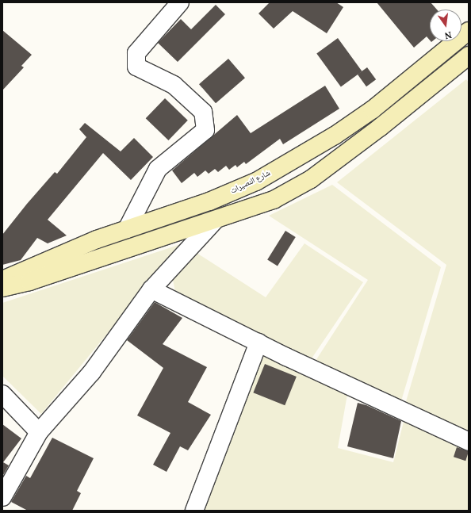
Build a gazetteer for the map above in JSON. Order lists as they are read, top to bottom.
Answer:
{
  "streets": {
    "main road": ["شارع النصيرات"]
  },
  "north": "bottom"
}
